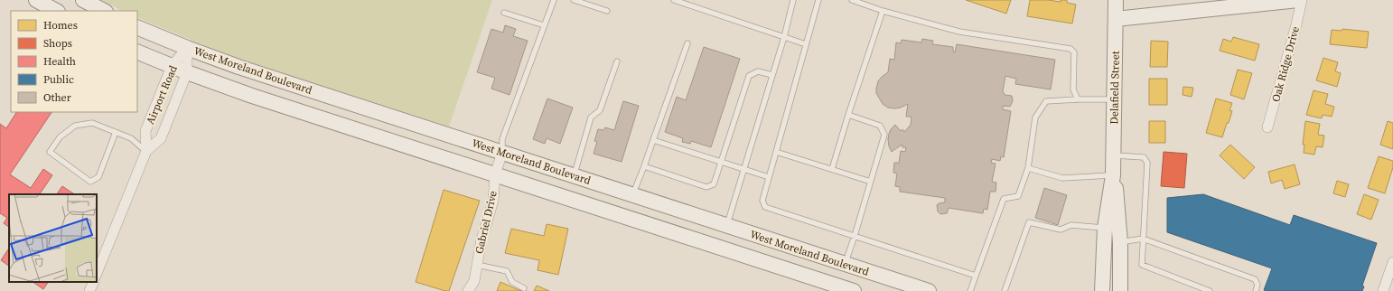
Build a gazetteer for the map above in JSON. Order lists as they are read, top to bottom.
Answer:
{
  "streets": {
    "street": [
      "Oak Ridge Drive",
      "West Moreland Boulevard",
      "Delafield Street",
      "Airport Road",
      "Gabriel Drive"
    ]
  },
  "crossings": [
    ["West Moreland Boulevard", "Airport Road"],
    ["West Moreland Boulevard", "Gabriel Drive"]
  ],
  "legend": [
    "Homes",
    "Shops",
    "Health",
    "Public",
    "Other"
  ]
}
